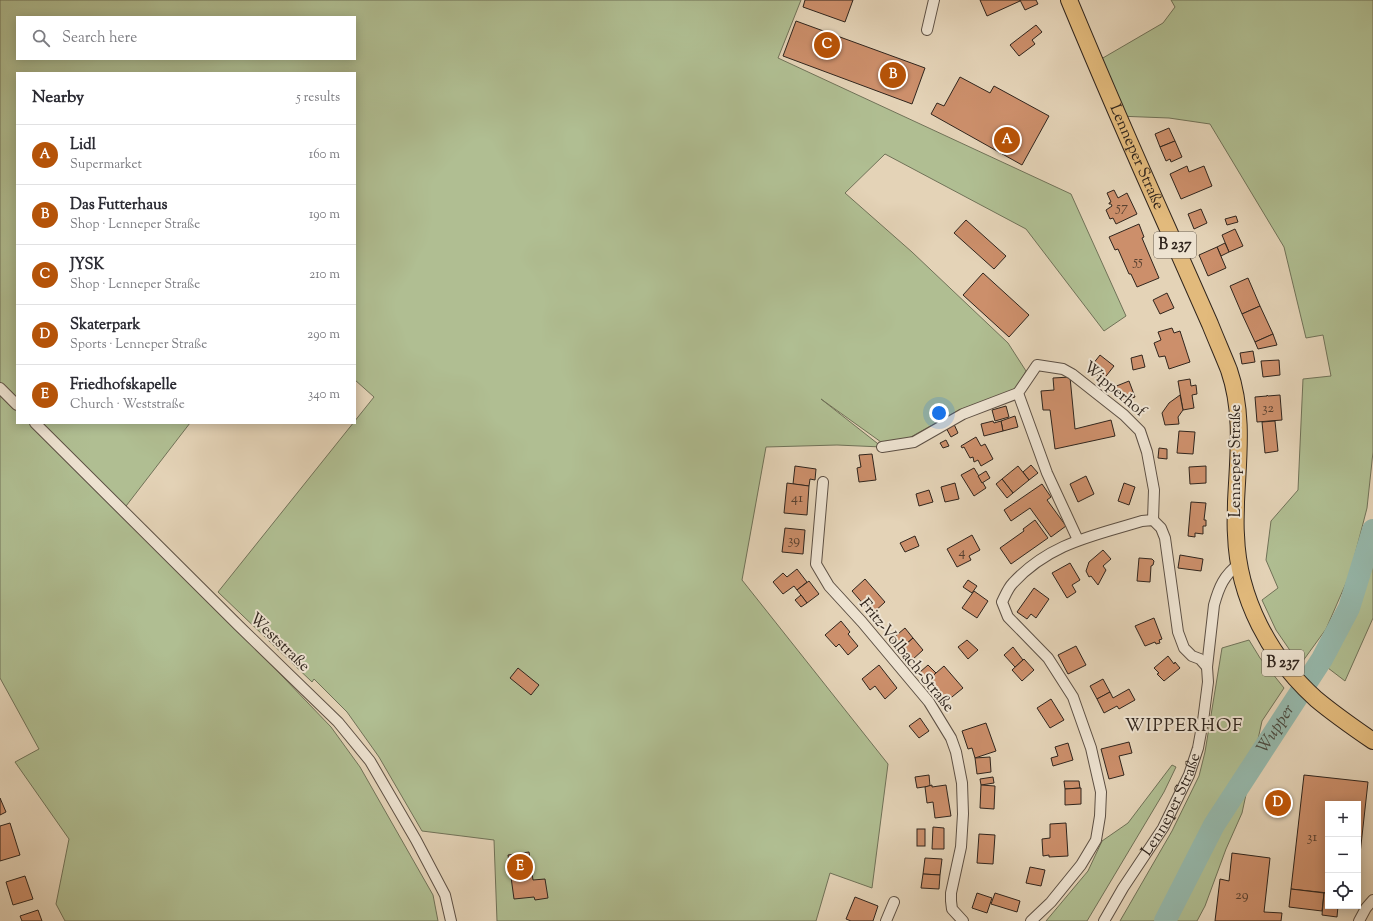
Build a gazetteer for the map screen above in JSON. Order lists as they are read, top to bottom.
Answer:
{
  "streets": {
    "main road": ["Lenneper Straße", "B 237"],
    "street": ["Wipperhof", "Weststraße", "Fritz-Volbach-Straße"]
  },
  "crossings": [
    ["Lenneper Straße", "B 237"]
  ],
  "districts": ["WIPPERHOF"],
  "water": ["Wupper"],
  "house_numbers": [
    "57",
    "55",
    "32",
    "41",
    "39",
    "4",
    "31",
    "29"
  ],
  "page": {
    "search": "Search here",
    "pins": [
      "C",
      "B",
      "A",
      "D",
      "E"
    ],
    "heading": ["Nearby", "5 results"],
    "list": [
      {
        "mark": "A",
        "name": "Lidl",
        "note": "Supermarket",
        "value": "160 m"
      },
      {
        "mark": "B",
        "name": "Das Futterhaus",
        "note": "Shop · Lenneper Straße",
        "value": "190 m"
      },
      {
        "mark": "C",
        "name": "JYSK",
        "note": "Shop · Lenneper Straße",
        "value": "210 m"
      },
      {
        "mark": "D",
        "name": "Skaterpark",
        "note": "Sports · Lenneper Straße",
        "value": "290 m"
      },
      {
        "mark": "E",
        "name": "Friedhofskapelle",
        "note": "Church · Weststraße",
        "value": "340 m"
      }
    ],
    "map_buttons": ["+", "−"]
  }
}
